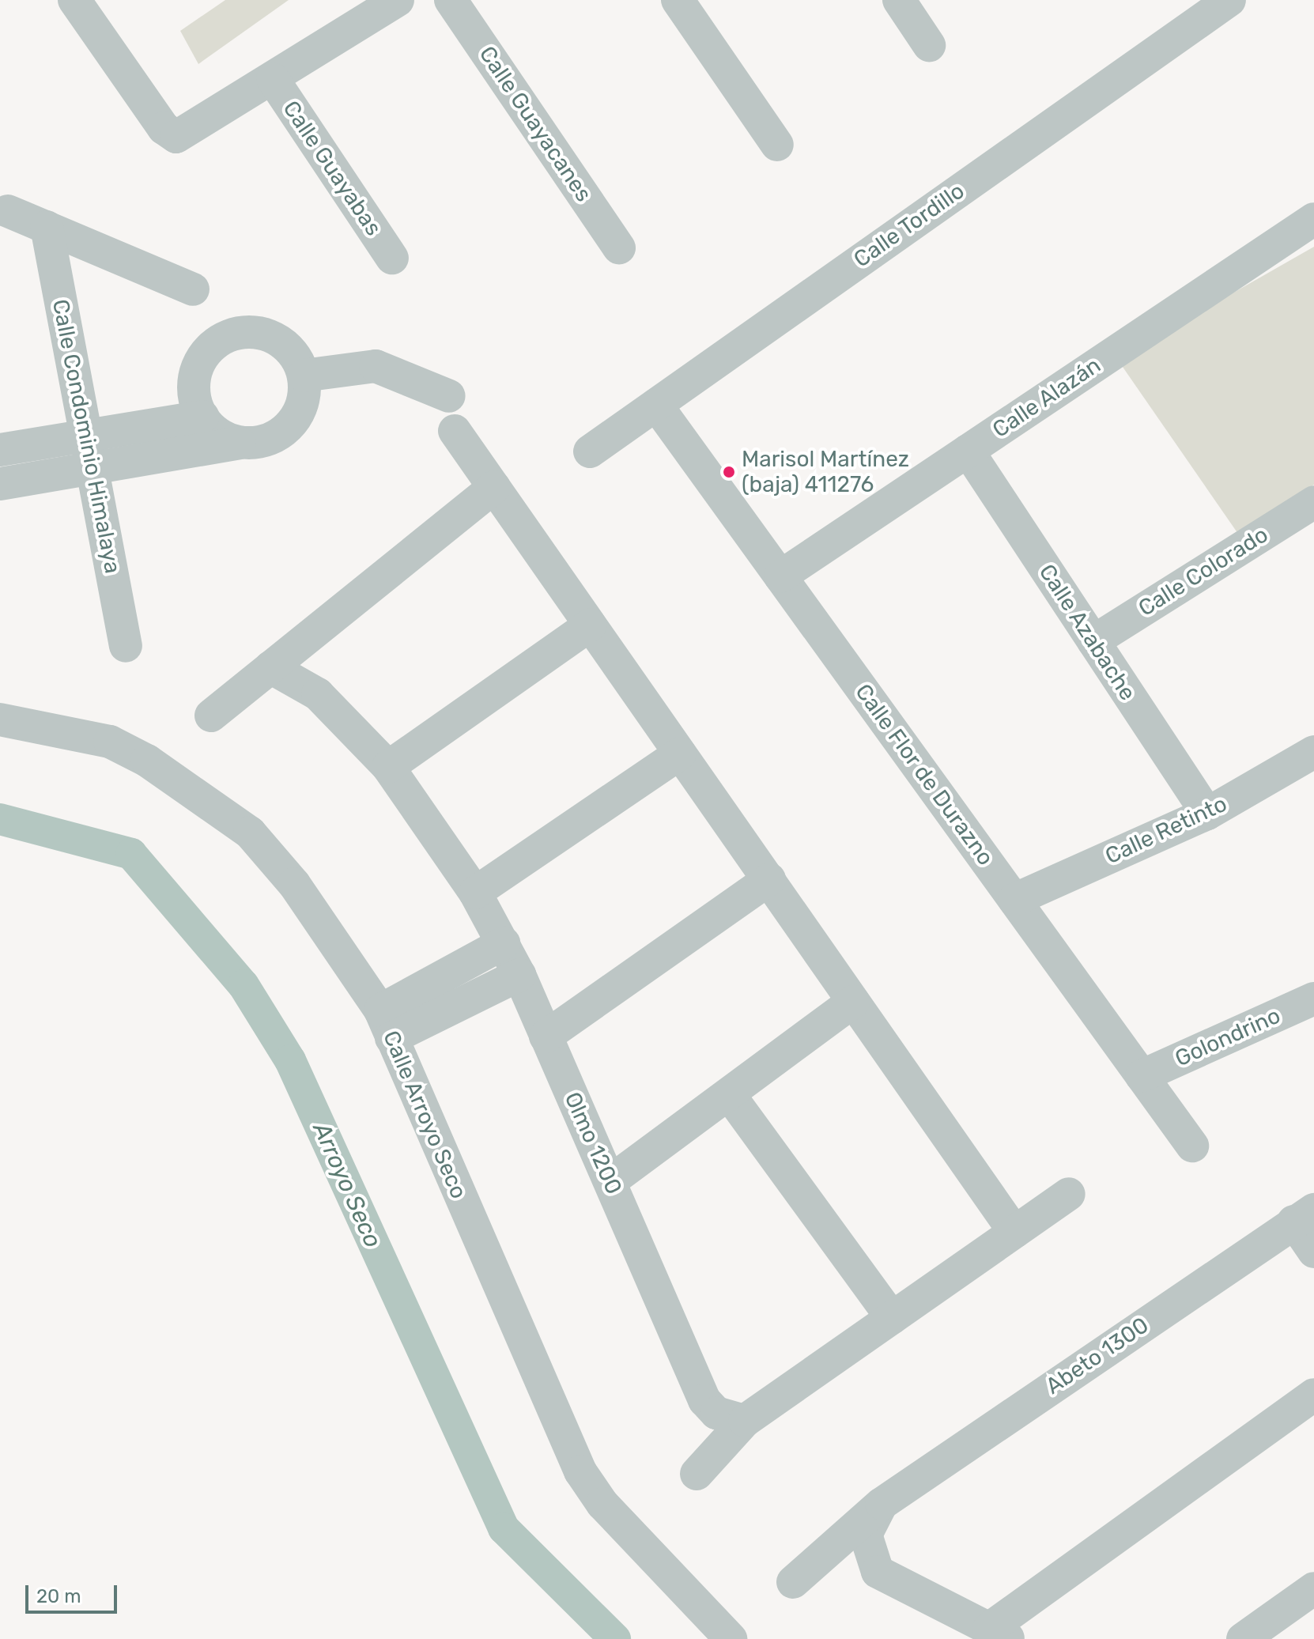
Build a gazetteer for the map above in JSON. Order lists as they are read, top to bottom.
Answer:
{
  "streets": {
    "street": [
      "Calle Guayacanes",
      "Calle Guayabas",
      "Calle Tordillo",
      "Calle Alazán",
      "Calle Condominio Himalaya",
      "Calle Colorado",
      "Calle Azabache",
      "Calle Flor de Durazno",
      "Calle Retinto",
      "Golondrino",
      "Calle Arroyo Seco",
      "Olmo 1200",
      "Abeto 1300"
    ]
  },
  "crossings": [
    ["Calle Tordillo", "Calle Flor de Durazno"],
    ["Calle Alazán", "Calle Azabache"],
    ["Calle Alazán", "Calle Flor de Durazno"],
    ["Calle Colorado", "Calle Azabache"],
    ["Calle Azabache", "Calle Retinto"],
    ["Calle Flor de Durazno", "Calle Retinto"],
    ["Calle Flor de Durazno", "Golondrino"]
  ],
  "water": ["Arroyo Seco"],
  "places": ["Marisol Martínez (baja) 411276"],
  "scale_bar": "20 m"
}
